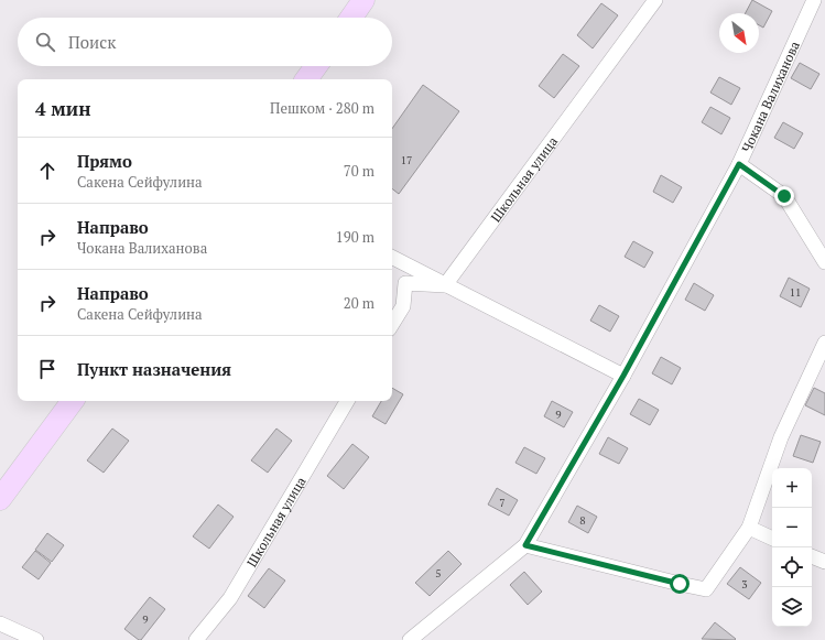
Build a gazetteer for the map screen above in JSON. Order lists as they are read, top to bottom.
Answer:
{
  "streets": {
    "street": ["Чокана Валиханова", "Школьная улица"]
  },
  "house_numbers": [
    "17",
    "11",
    "9",
    "7",
    "8",
    "5",
    "3",
    "9"
  ],
  "north": "bottom right",
  "page": {
    "search": "Поиск",
    "heading": ["4 мин", "Пешком · 280 m"],
    "list": [
      ["Прямо", "Сакена Сейфулина", "70 m"],
      ["Направо", "Чокана Валиханова", "190 m"],
      ["Направо", "Сакена Сейфулина", "20 m"],
      "Пункт назначения"
    ],
    "map_buttons": ["+", "−"]
  }
}
